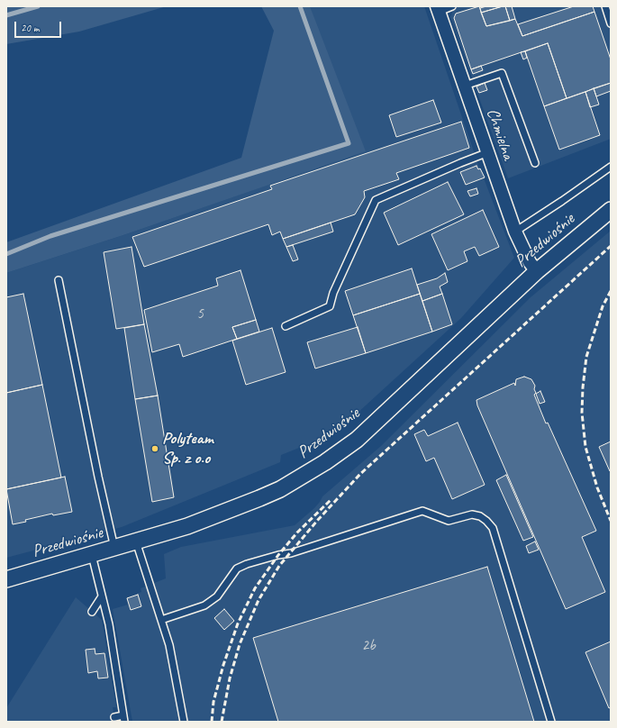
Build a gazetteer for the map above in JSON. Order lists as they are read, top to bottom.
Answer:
{
  "streets": {
    "street": ["Chmielna", "Przedwiośnie"]
  },
  "crossings": [
    ["Chmielna", "Przedwiośnie"]
  ],
  "places": ["Polyteam Sp. z o.o"],
  "house_numbers": ["5", "2b"],
  "scale_bar": "20 m"
}
